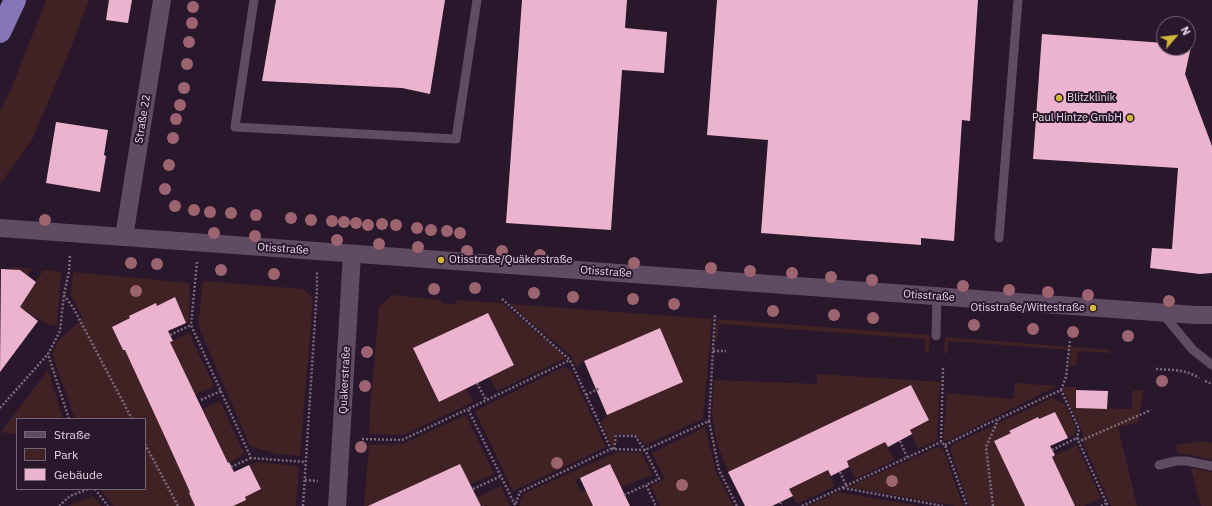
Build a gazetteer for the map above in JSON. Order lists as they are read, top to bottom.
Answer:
{
  "streets": {
    "street": ["Straße 22", "Otisstraße", "Quäkerstraße"]
  },
  "crossings": [
    ["Straße 22", "Otisstraße"],
    ["Otisstraße", "Quäkerstraße"]
  ],
  "places": [
    "Blitzklinik",
    "Paul Hintze GmbH",
    "Otisstraße/Quäkerstraße",
    "Otisstraße/Wittestraße"
  ],
  "legend": ["Straße", "Park", "Gebäude"],
  "north": "top right"
}
